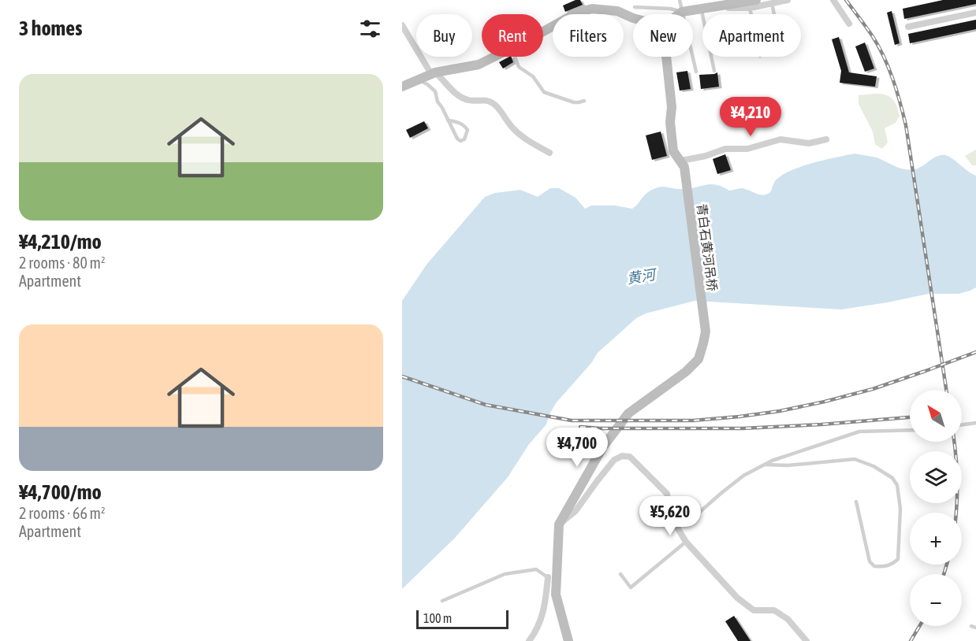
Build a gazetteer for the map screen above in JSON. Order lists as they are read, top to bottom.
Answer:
{
  "streets": {
    "street": ["青白石黄河吊桥"]
  },
  "water": ["黄河"],
  "scale_bar": "100 m",
  "north": "top left",
  "page": {
    "heading": "3 homes",
    "chip": [
      "Buy",
      "Rent",
      "Filters",
      "New",
      "Apartment"
    ],
    "list": [
      {
        "name": "¥4,210/mo",
        "note": "2 rooms · 80 m² · Apartment"
      },
      {
        "name": "¥4,700/mo",
        "note": "2 rooms · 66 m² · Apartment"
      }
    ],
    "price": ["¥4,210", "¥4,700", "¥5,620"],
    "map_buttons": ["+", "−"],
    "scale": "100 m"
  }
}
